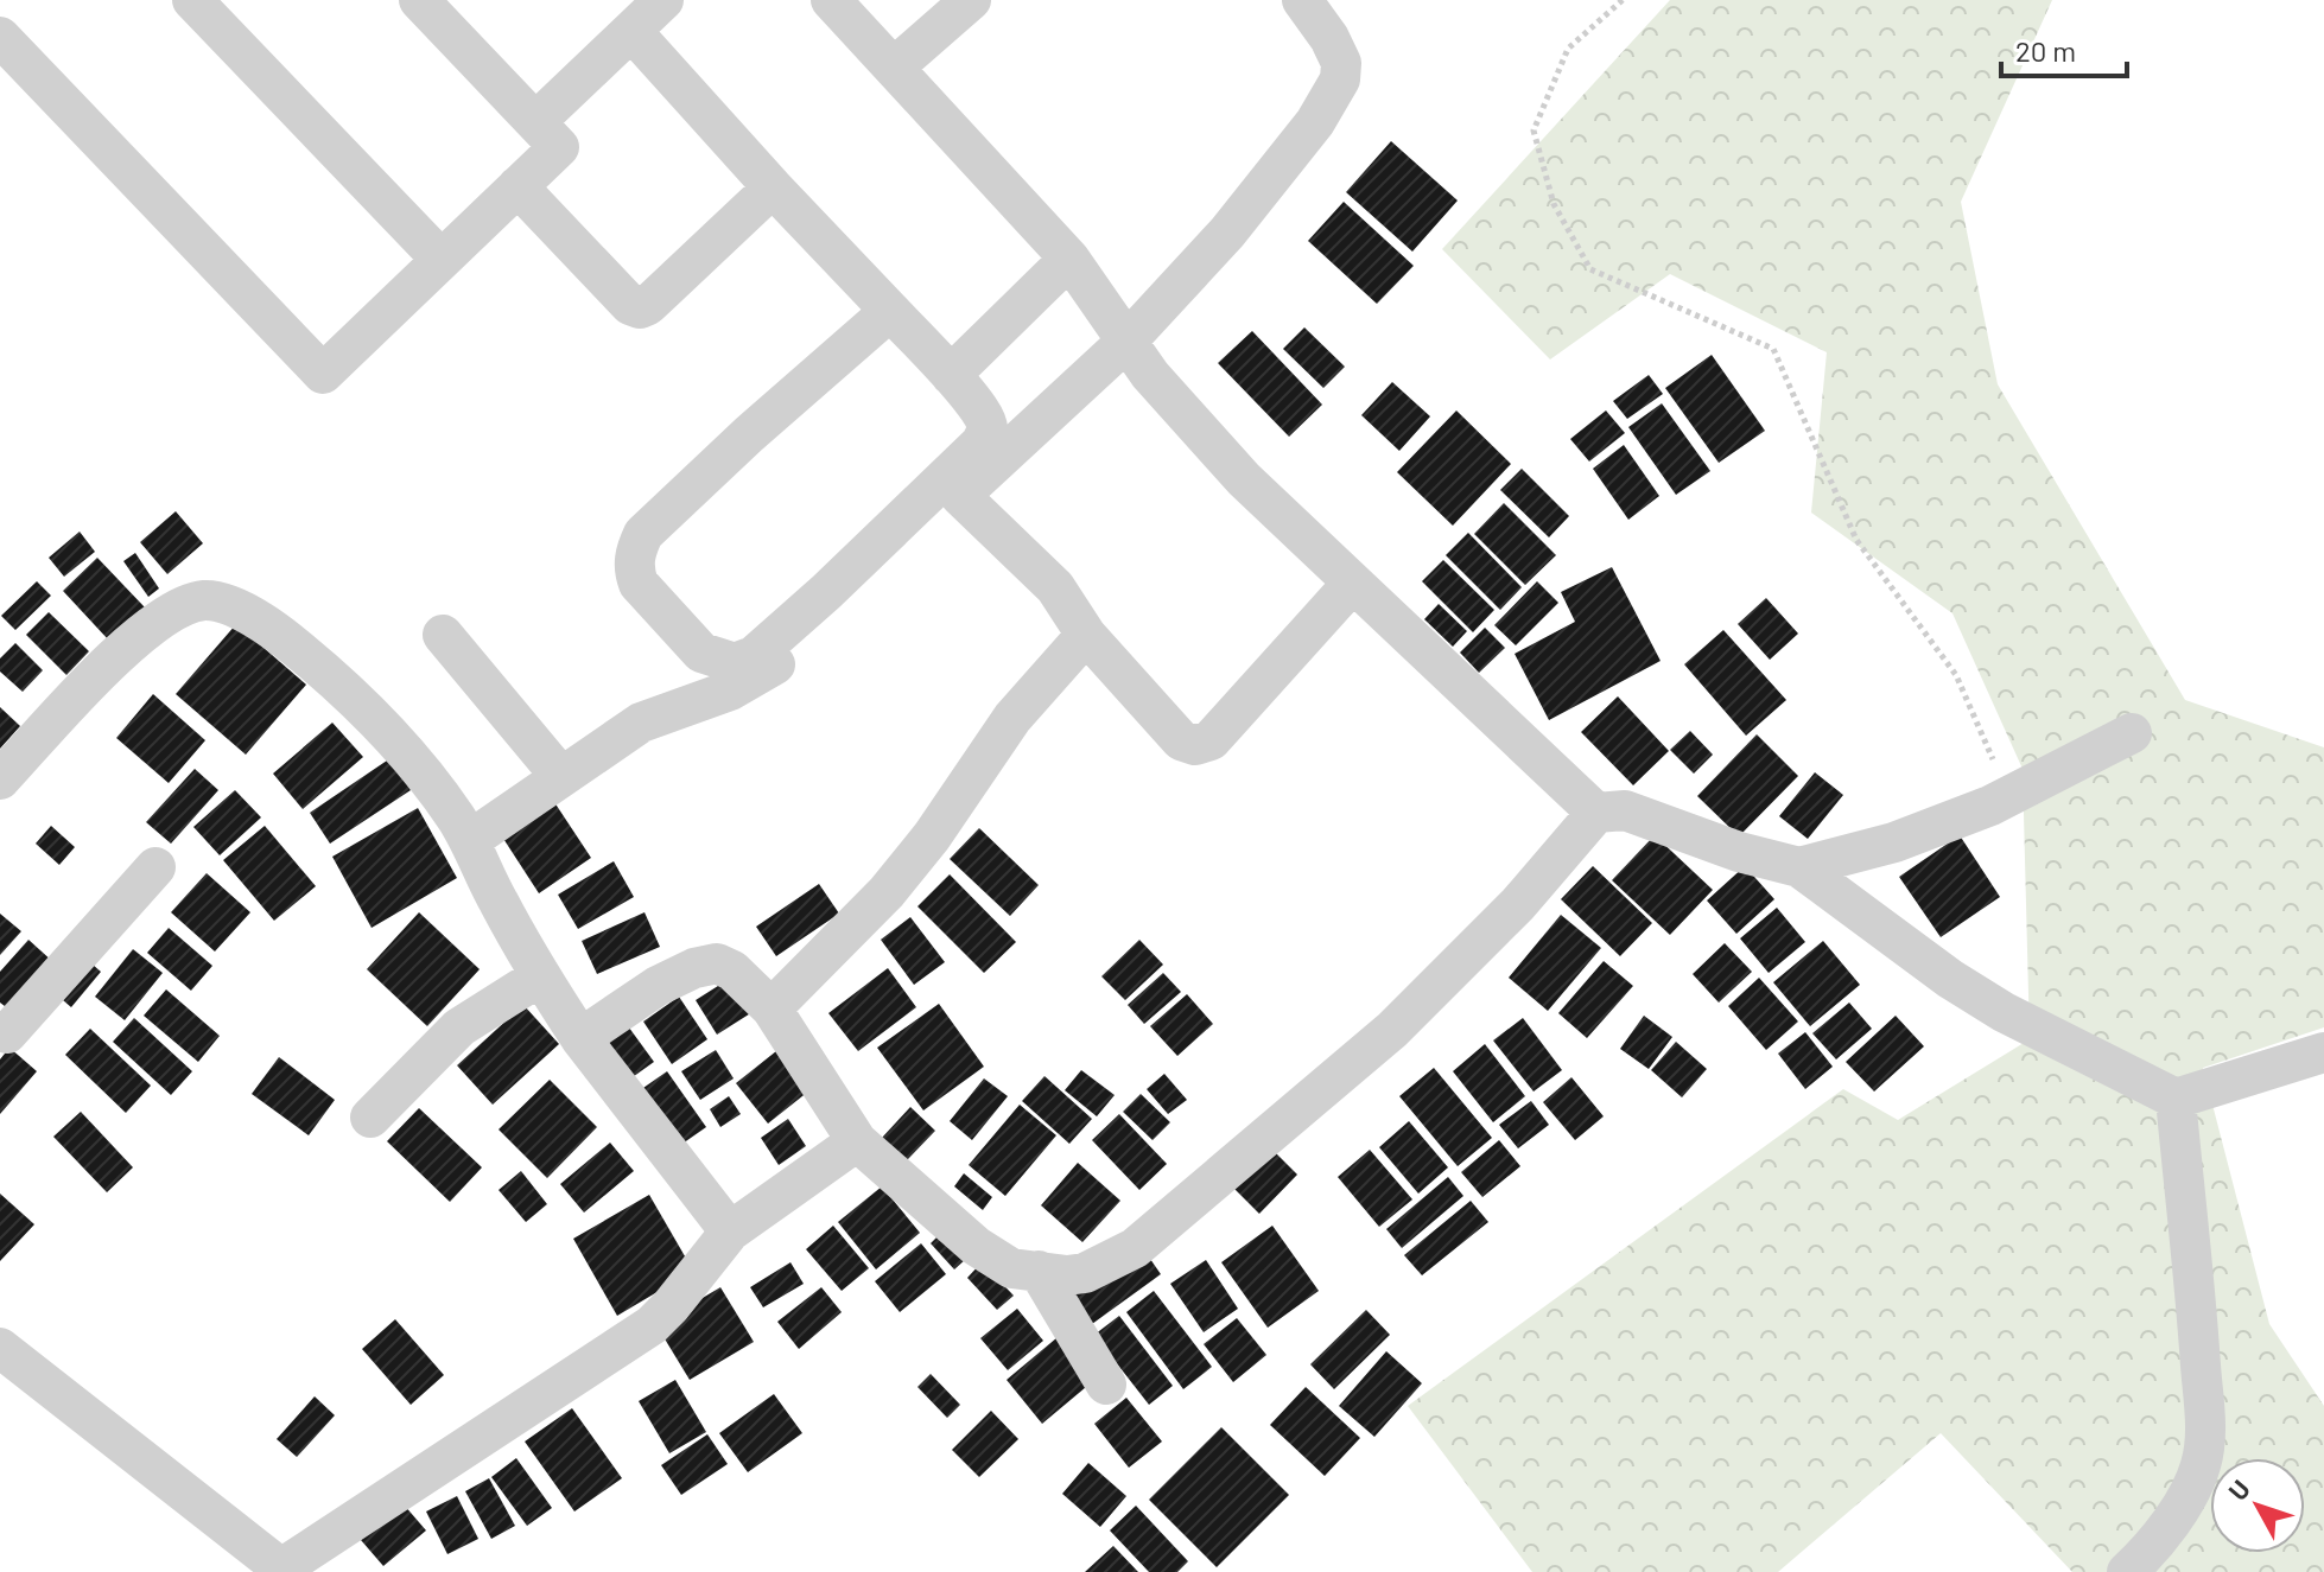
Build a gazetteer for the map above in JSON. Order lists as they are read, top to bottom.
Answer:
{
  "scale_bar": "20 m",
  "north": "top left"
}
